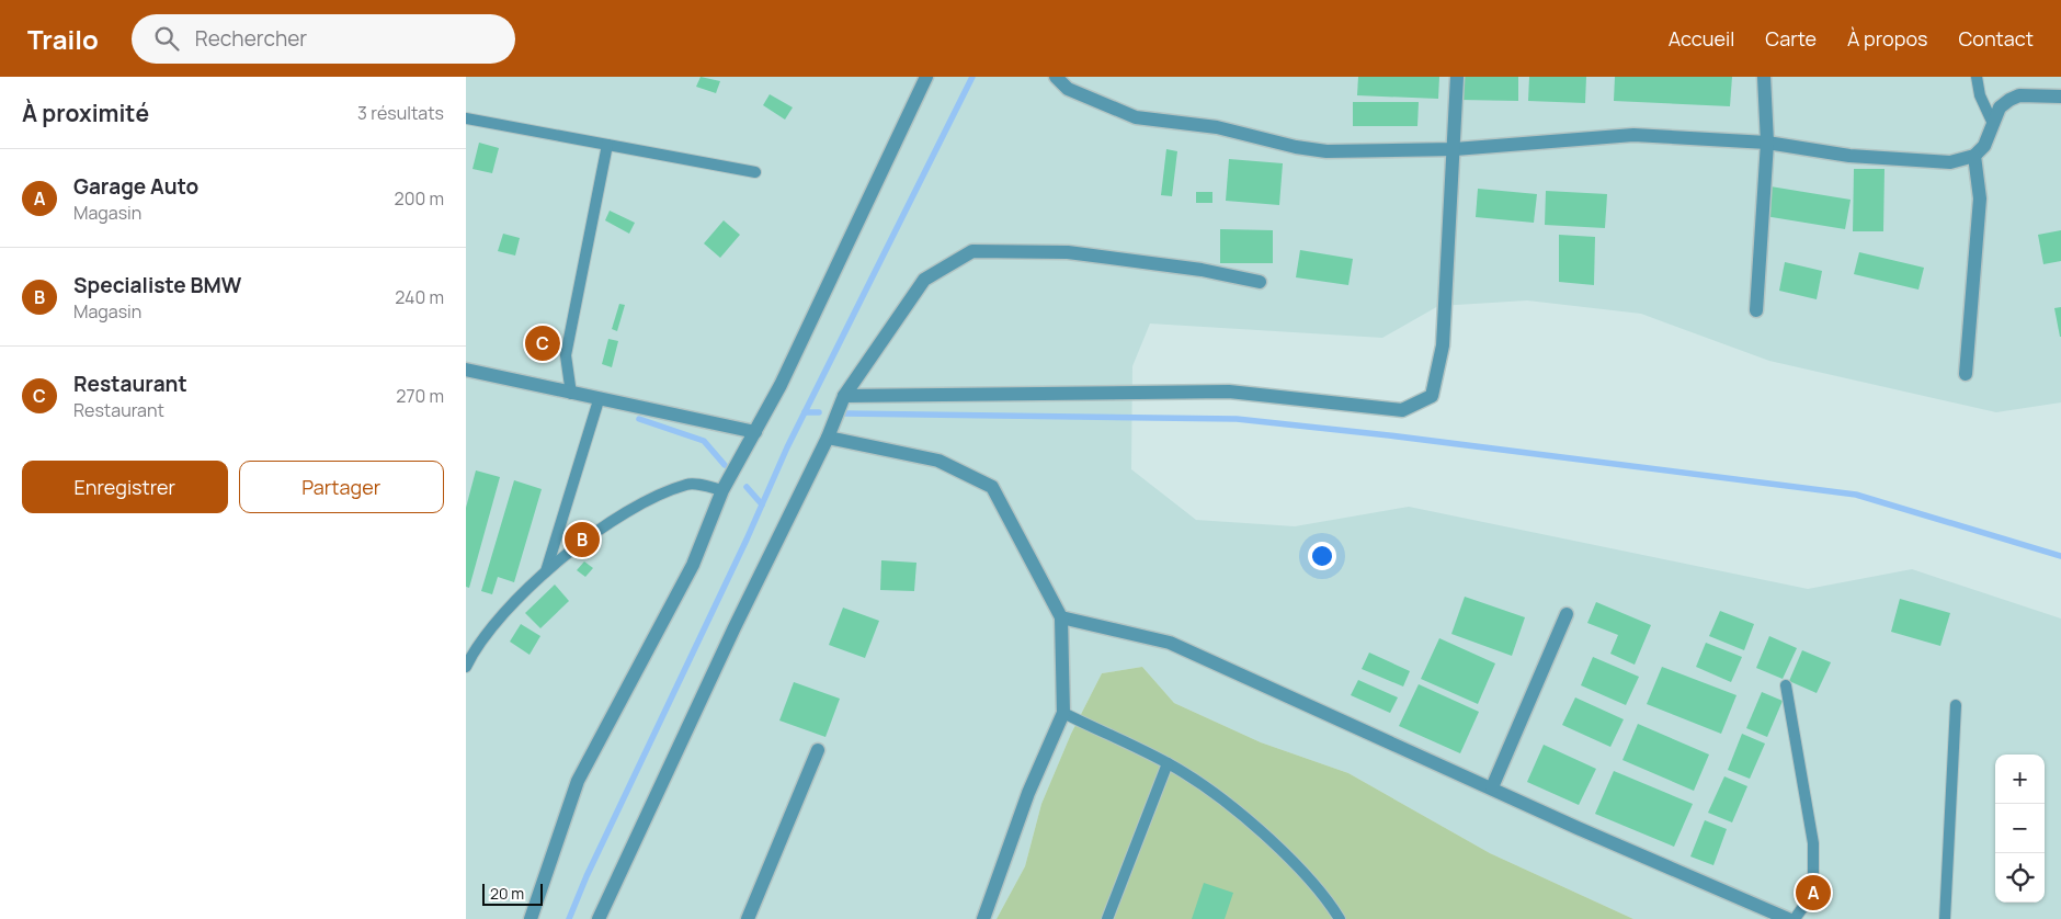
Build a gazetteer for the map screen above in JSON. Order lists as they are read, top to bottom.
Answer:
{
  "scale_bar": "20 m",
  "page": {
    "header": "Trailo",
    "search": "Rechercher",
    "nav": [
      "Accueil",
      "Carte",
      "À propos",
      "Contact"
    ],
    "heading": ["À proximité", "3 résultats"],
    "list": [
      {
        "mark": "A",
        "name": "Garage Auto",
        "note": "Magasin",
        "value": "200 m"
      },
      {
        "mark": "B",
        "name": "Specialiste BMW",
        "note": "Magasin",
        "value": "240 m"
      },
      {
        "mark": "C",
        "name": "Restaurant",
        "note": "Restaurant",
        "value": "270 m"
      }
    ],
    "pins": ["C", "B", "A"],
    "buttons": ["Enregistrer", "Partager"],
    "map_buttons": ["+", "−"],
    "scale": "20 m"
  }
}
